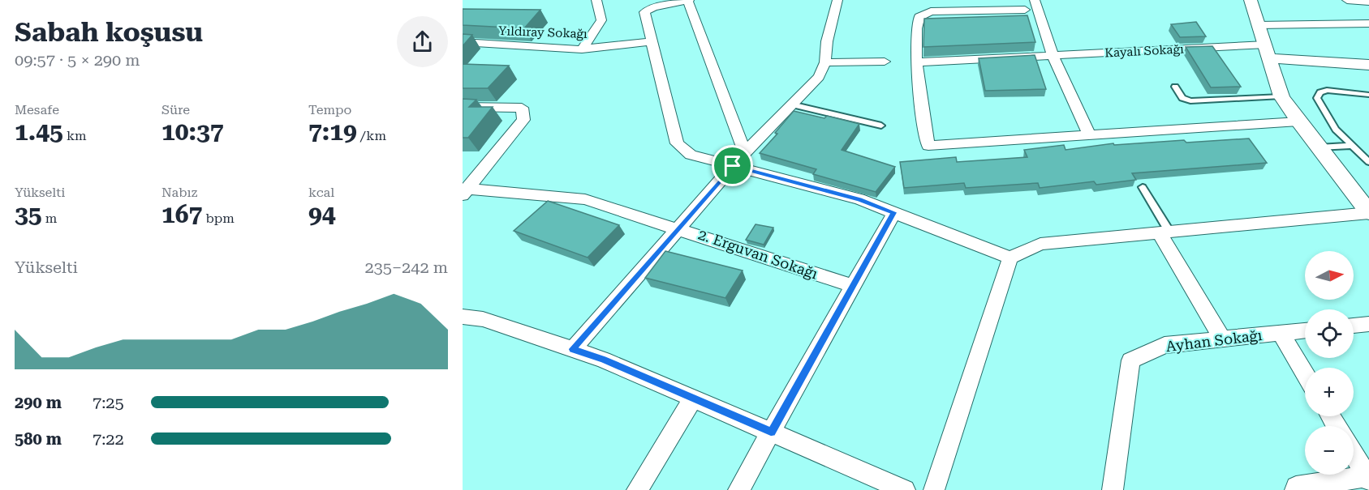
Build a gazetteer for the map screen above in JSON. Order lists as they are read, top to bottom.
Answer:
{
  "streets": {
    "street": [
      "Yıldıray Sokağı",
      "Kayalı Sokağı",
      "2. Erguvan Sokağı",
      "Ayhan Sokağı"
    ]
  },
  "north": "right",
  "page": {
    "heading": ["Sabah koşusu", "09:57 · 5 × 290 m"],
    "stats": [
      ["Mesafe", "1.45 km"],
      ["Süre", "10:37"],
      ["Tempo", "7:19 /km"],
      ["Yükselti", "35 m"],
      ["Nabız", "167 bpm"],
      ["kcal", "94"]
    ],
    "chart": ["Yükselti", "235–242 m"],
    "map_buttons": ["+", "−"],
    "list": [
      {
        "name": "290 m",
        "note": "7:25"
      },
      {
        "name": "580 m",
        "note": "7:22"
      }
    ]
  }
}
